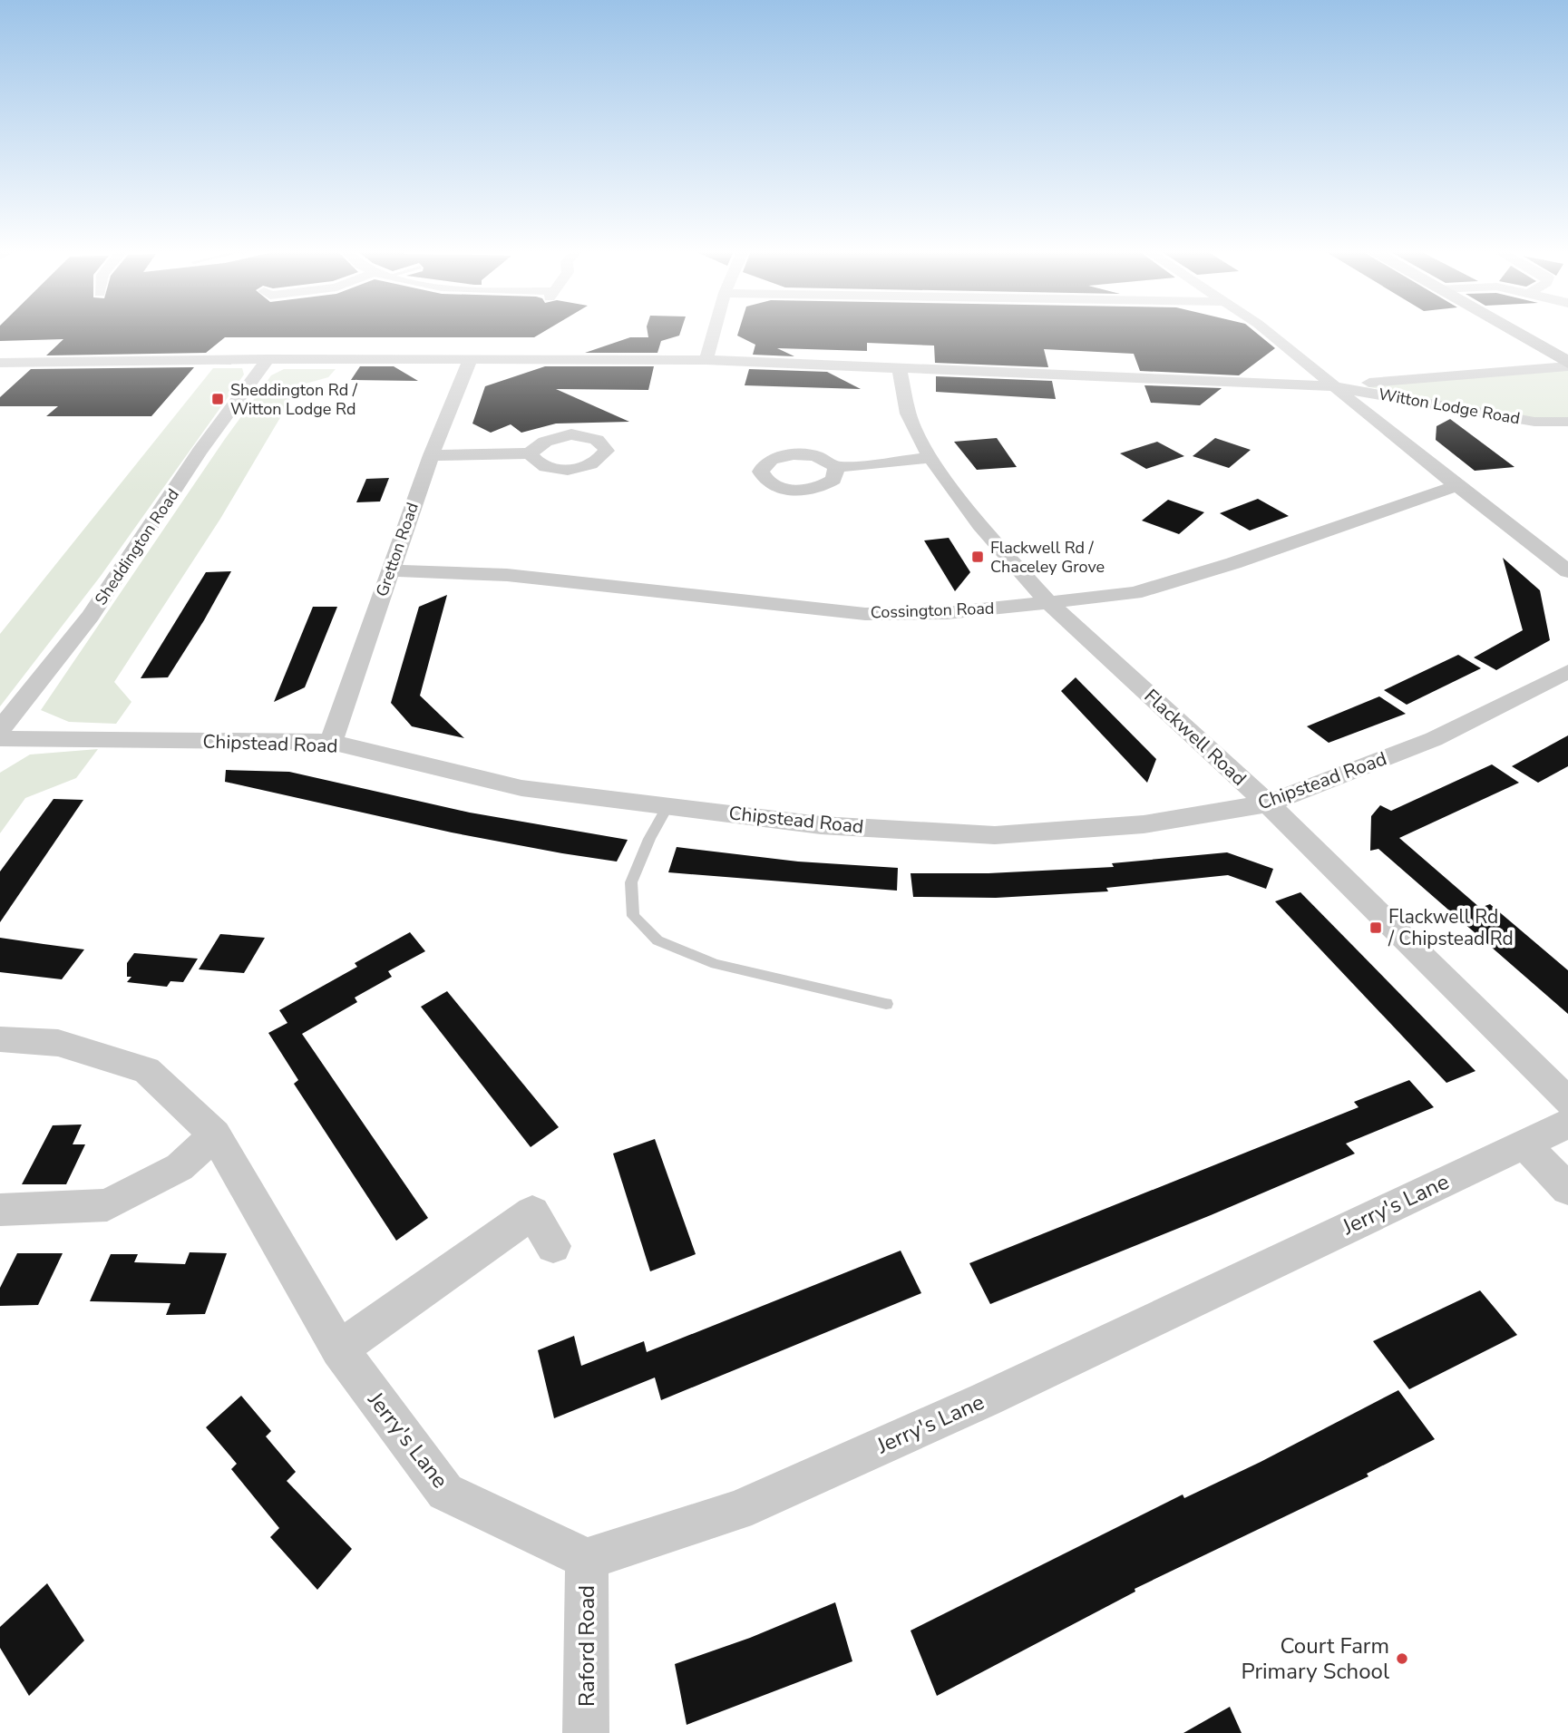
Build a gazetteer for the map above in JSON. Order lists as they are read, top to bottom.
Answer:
{
  "streets": {
    "street": [
      "Witton Lodge Road",
      "Sheddington Road",
      "Gretton Road",
      "Cossington Road",
      "Flackwell Road",
      "Chipstead Road",
      "Jerry's Lane",
      "Raford Road"
    ]
  },
  "crossings": [
    ["Witton Lodge Road", "Sheddington Road"],
    ["Witton Lodge Road", "Gretton Road"],
    ["Witton Lodge Road", "Flackwell Road"],
    ["Gretton Road", "Cossington Road"],
    ["Gretton Road", "Chipstead Road"],
    ["Cossington Road", "Flackwell Road"],
    ["Flackwell Road", "Chipstead Road"],
    ["Jerry's Lane", "Raford Road"]
  ],
  "places": {
    "transit": ["Sheddington Rd / Witton Lodge Rd", "Flackwell Rd / Chaceley Grove", "Flackwell Rd / Chipstead Rd"],
    "other": ["Court Farm Primary School"]
  }
}
